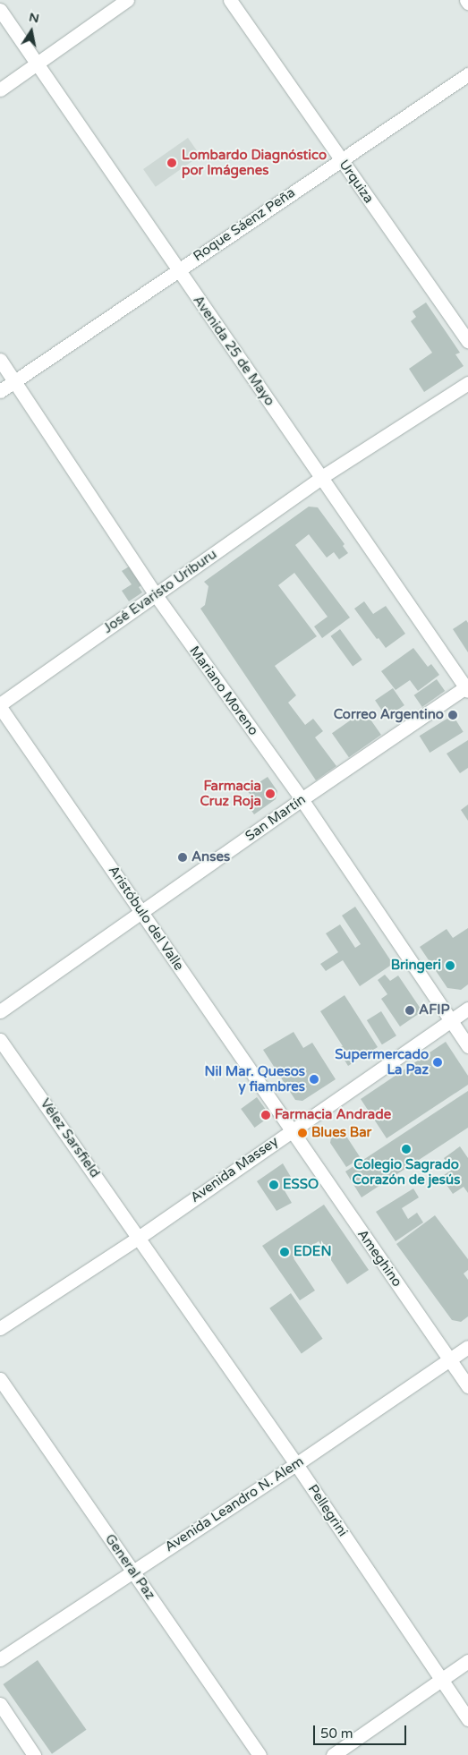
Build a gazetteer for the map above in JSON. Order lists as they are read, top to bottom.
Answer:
{
  "streets": {
    "street": [
      "Urquiza",
      "Roque Sáenz Peña",
      "Avenida 25 de Mayo",
      "José Evaristo Uriburu",
      "Mariano Moreno",
      "San Martín",
      "Aristóbulo del Valle",
      "Vélez Sarsfield",
      "Avenida Massey",
      "Ameghino",
      "Avenida Leandro N. Alem",
      "Pellegrini",
      "General Paz"
    ]
  },
  "crossings": [
    ["Urquiza", "Roque Sáenz Peña"],
    ["Roque Sáenz Peña", "Avenida 25 de Mayo"],
    ["Roque Sáenz Peña", "Mariano Moreno"],
    ["Avenida 25 de Mayo", "José Evaristo Uriburu"],
    ["Avenida 25 de Mayo", "San Martín"],
    ["José Evaristo Uriburu", "Mariano Moreno"],
    ["José Evaristo Uriburu", "Aristóbulo del Valle"],
    ["Mariano Moreno", "San Martín"],
    ["Mariano Moreno", "Avenida Massey"],
    ["San Martín", "Aristóbulo del Valle"],
    ["Aristóbulo del Valle", "Avenida Massey"],
    ["Aristóbulo del Valle", "Ameghino"],
    ["Vélez Sarsfield", "Avenida Massey"],
    ["Vélez Sarsfield", "Pellegrini"],
    ["Avenida Massey", "Ameghino"],
    ["Avenida Massey", "Pellegrini"],
    ["Ameghino", "Avenida Leandro N. Alem"],
    ["Avenida Leandro N. Alem", "Pellegrini"],
    ["Avenida Leandro N. Alem", "General Paz"]
  ],
  "places": [
    "Lombardo Diagnóstico por Imágenes",
    "Correo Argentino",
    "Farmacia Cruz Roja",
    "Anses",
    "Bringeri",
    "AFIP",
    "Supermercado La Paz",
    "Nil Mar. Quesos y fiambres",
    "Farmacia Andrade",
    "Blues Bar",
    "Colegio Sagrado Corazón de jesús",
    "ESSO",
    "EDEN"
  ],
  "scale_bar": "50 m",
  "north": "top"
}
